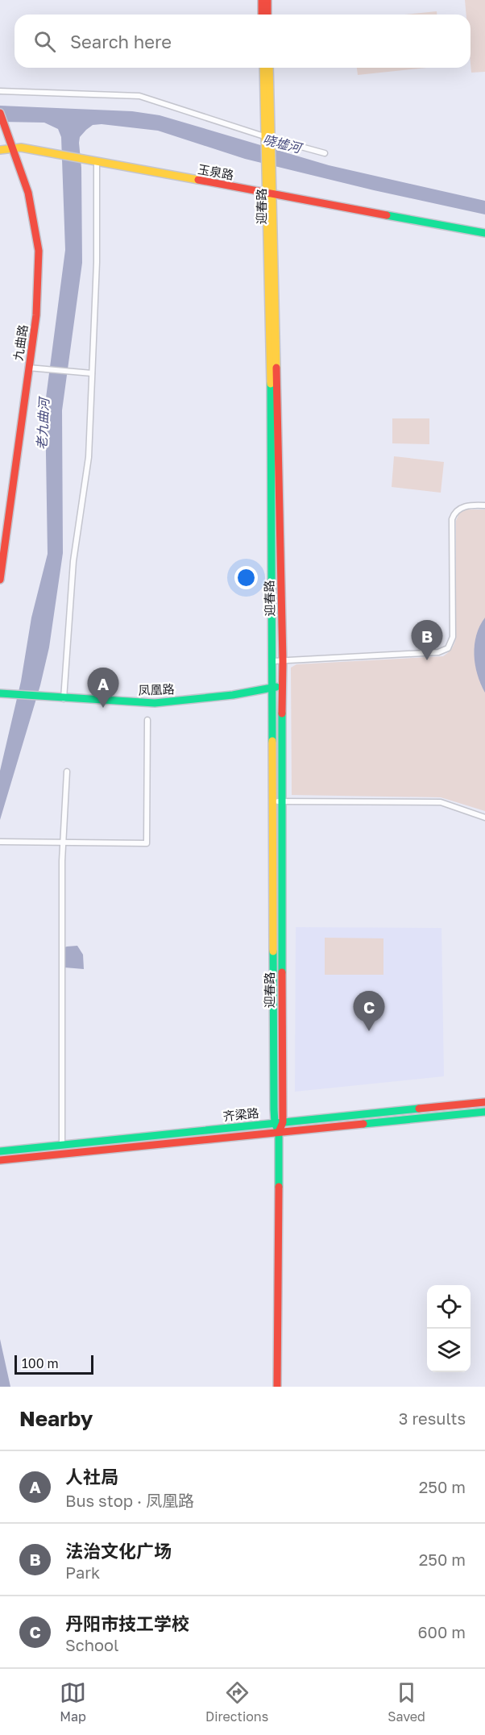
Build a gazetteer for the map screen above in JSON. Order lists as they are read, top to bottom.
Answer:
{
  "streets": {
    "street": [
      "玉泉路",
      "迎春路",
      "九曲路",
      "凤凰路",
      "齐梁路"
    ]
  },
  "crossings": [
    ["玉泉路", "迎春路"],
    ["玉泉路", "九曲路"],
    ["迎春路", "凤凰路"],
    ["迎春路", "齐梁路"]
  ],
  "water": ["哓墟河", "老九曲河"],
  "scale_bar": "100 m",
  "page": {
    "search": "Search here",
    "pins": ["B", "A", "C"],
    "scale": "100 m",
    "heading": ["Nearby", "3 results"],
    "list": [
      {
        "mark": "A",
        "name": "人社局",
        "note": "Bus stop · 凤凰路",
        "value": "250 m"
      },
      {
        "mark": "B",
        "name": "法治文化广场",
        "note": "Park",
        "value": "250 m"
      },
      {
        "mark": "C",
        "name": "丹阳市技工学校",
        "note": "School",
        "value": "600 m"
      }
    ],
    "nav": ["Map", "Directions", "Saved"]
  }
}
